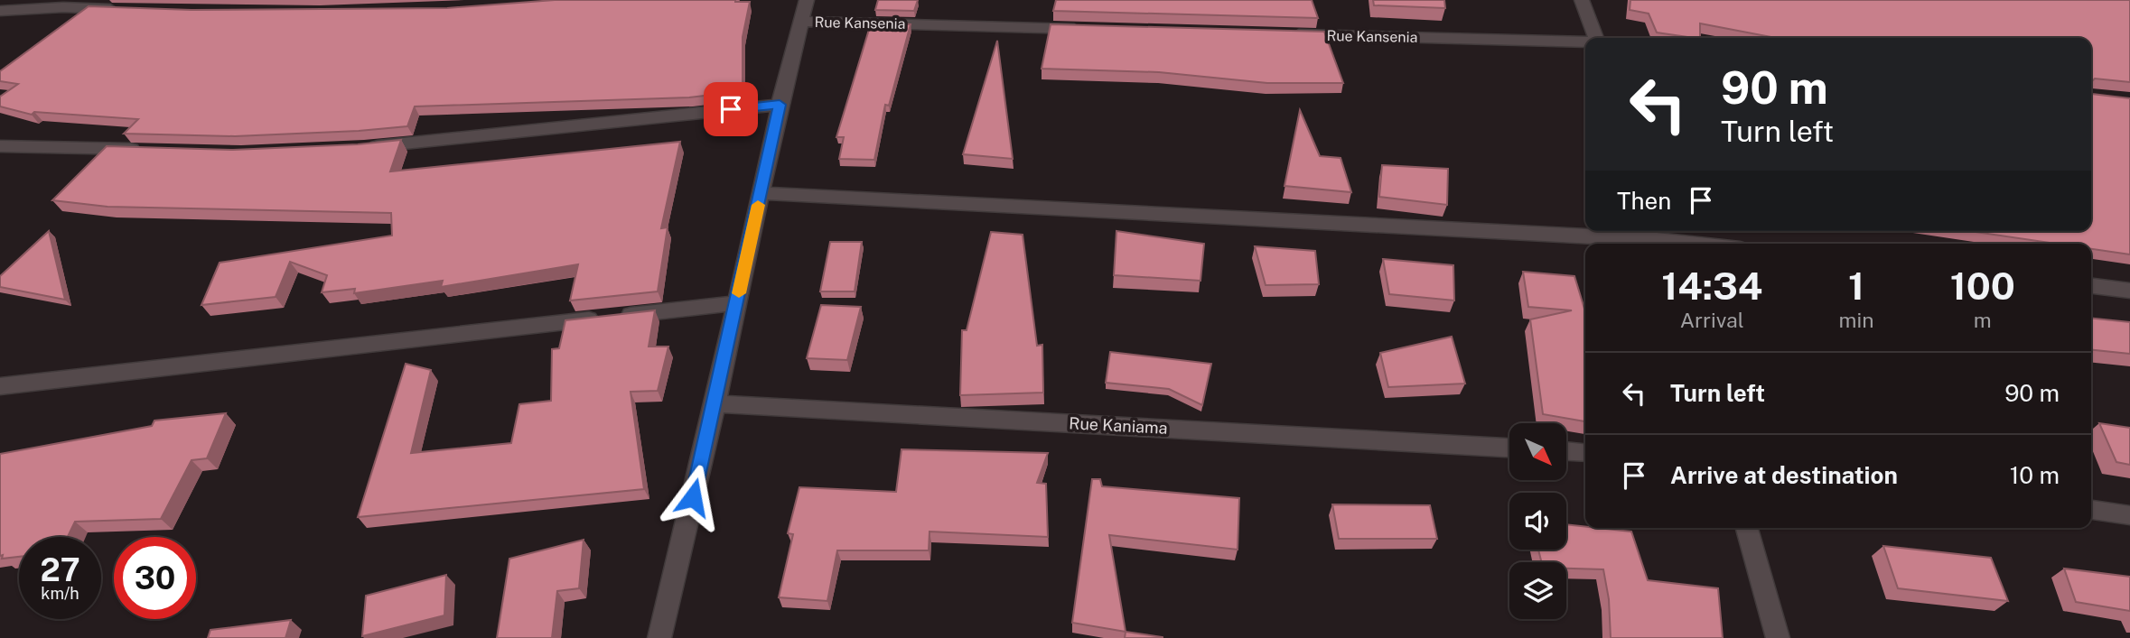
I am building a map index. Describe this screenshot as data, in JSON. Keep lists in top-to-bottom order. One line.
{"streets":{"street":["Rue Kansenia","Rue Kaniama"]},"north":"bottom right","page":{"turn":["90 m","Turn left"],"then":"Then","eta":["14:34","Arrival","1","min","100","m"],"list":[{"name":"Turn left","value":"90 m"},{"name":"Arrive at destination","value":"10 m"}],"speed":"27 km/h","limit":"30"}}
